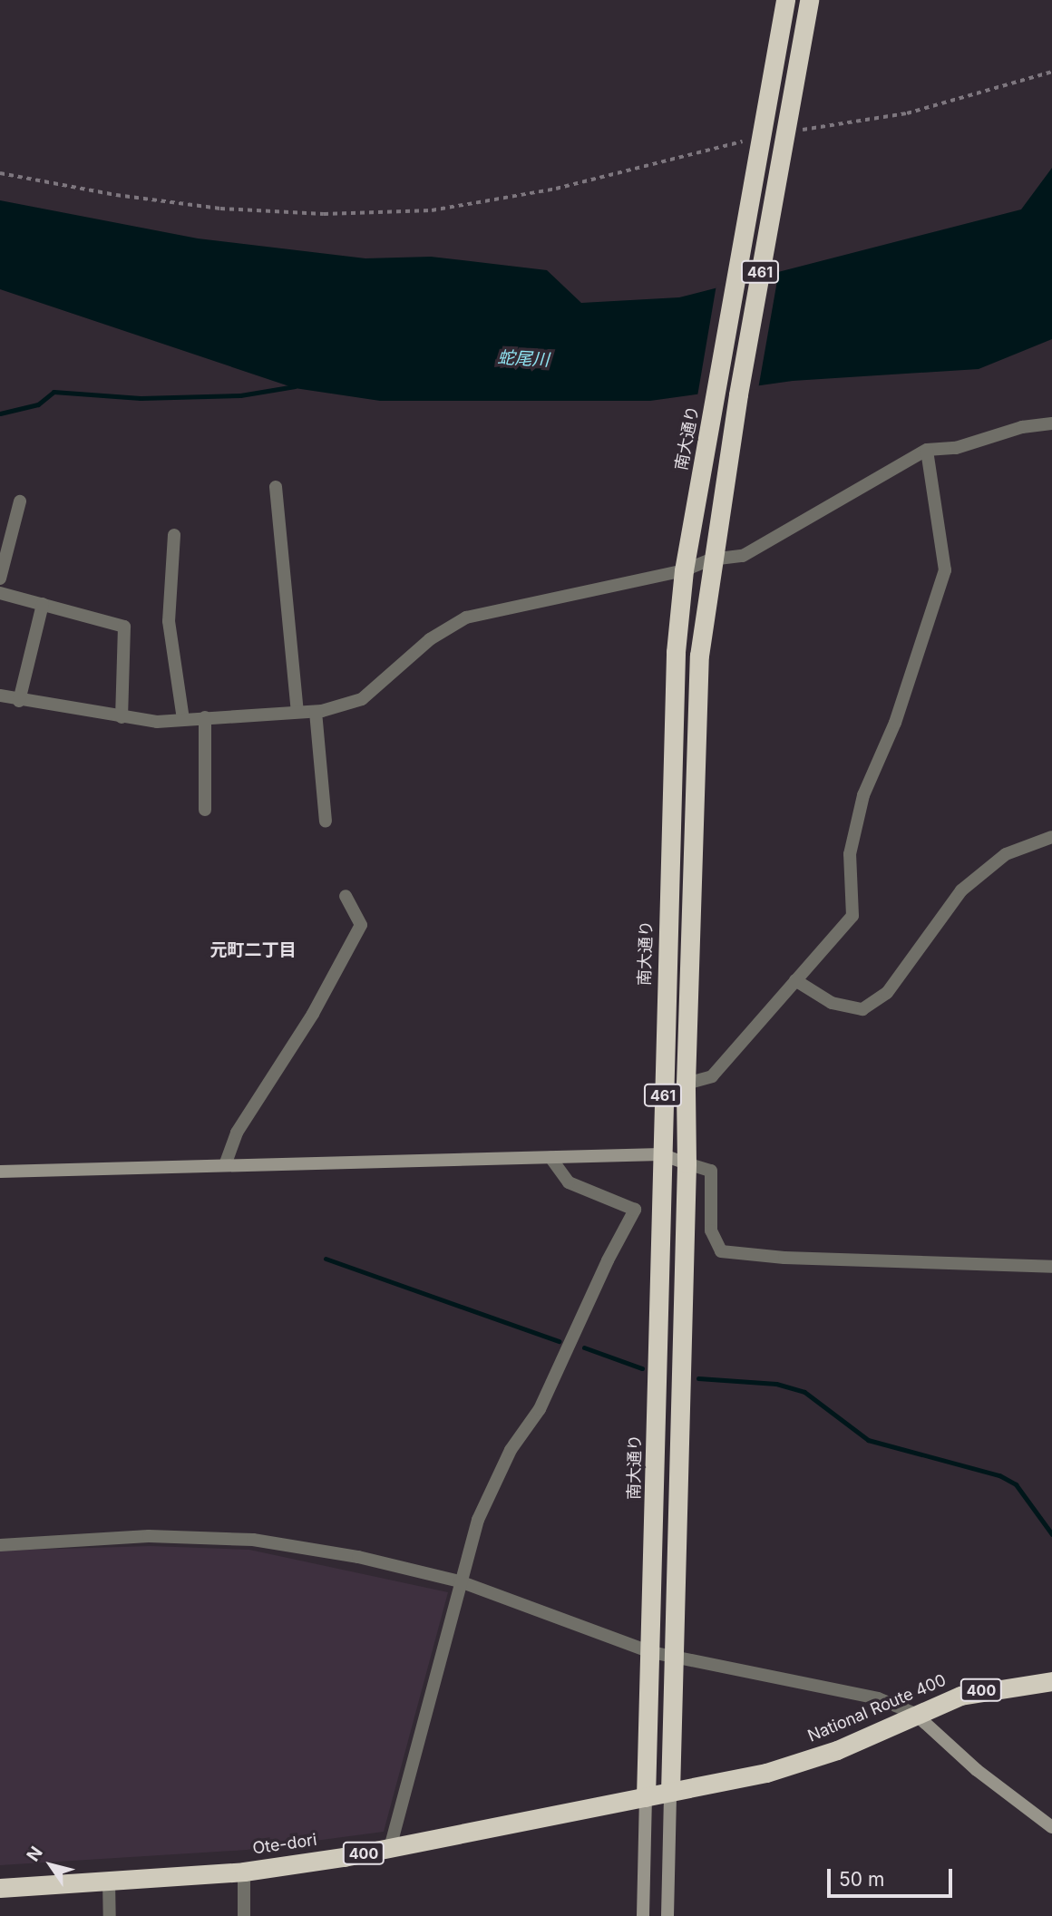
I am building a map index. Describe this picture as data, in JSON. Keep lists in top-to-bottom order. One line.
{"streets":{"highway":["461","南大通り","400","National Route 400","Ote-dori"]},"crossings":[["461","National Route 400"],["南大通り","National Route 400"],["南大通り","Ote-dori"],["National Route 400","Ote-dori"]],"districts":["元町二丁目"],"water":["蛇尾川"],"scale_bar":"50 m","north":"top left"}
